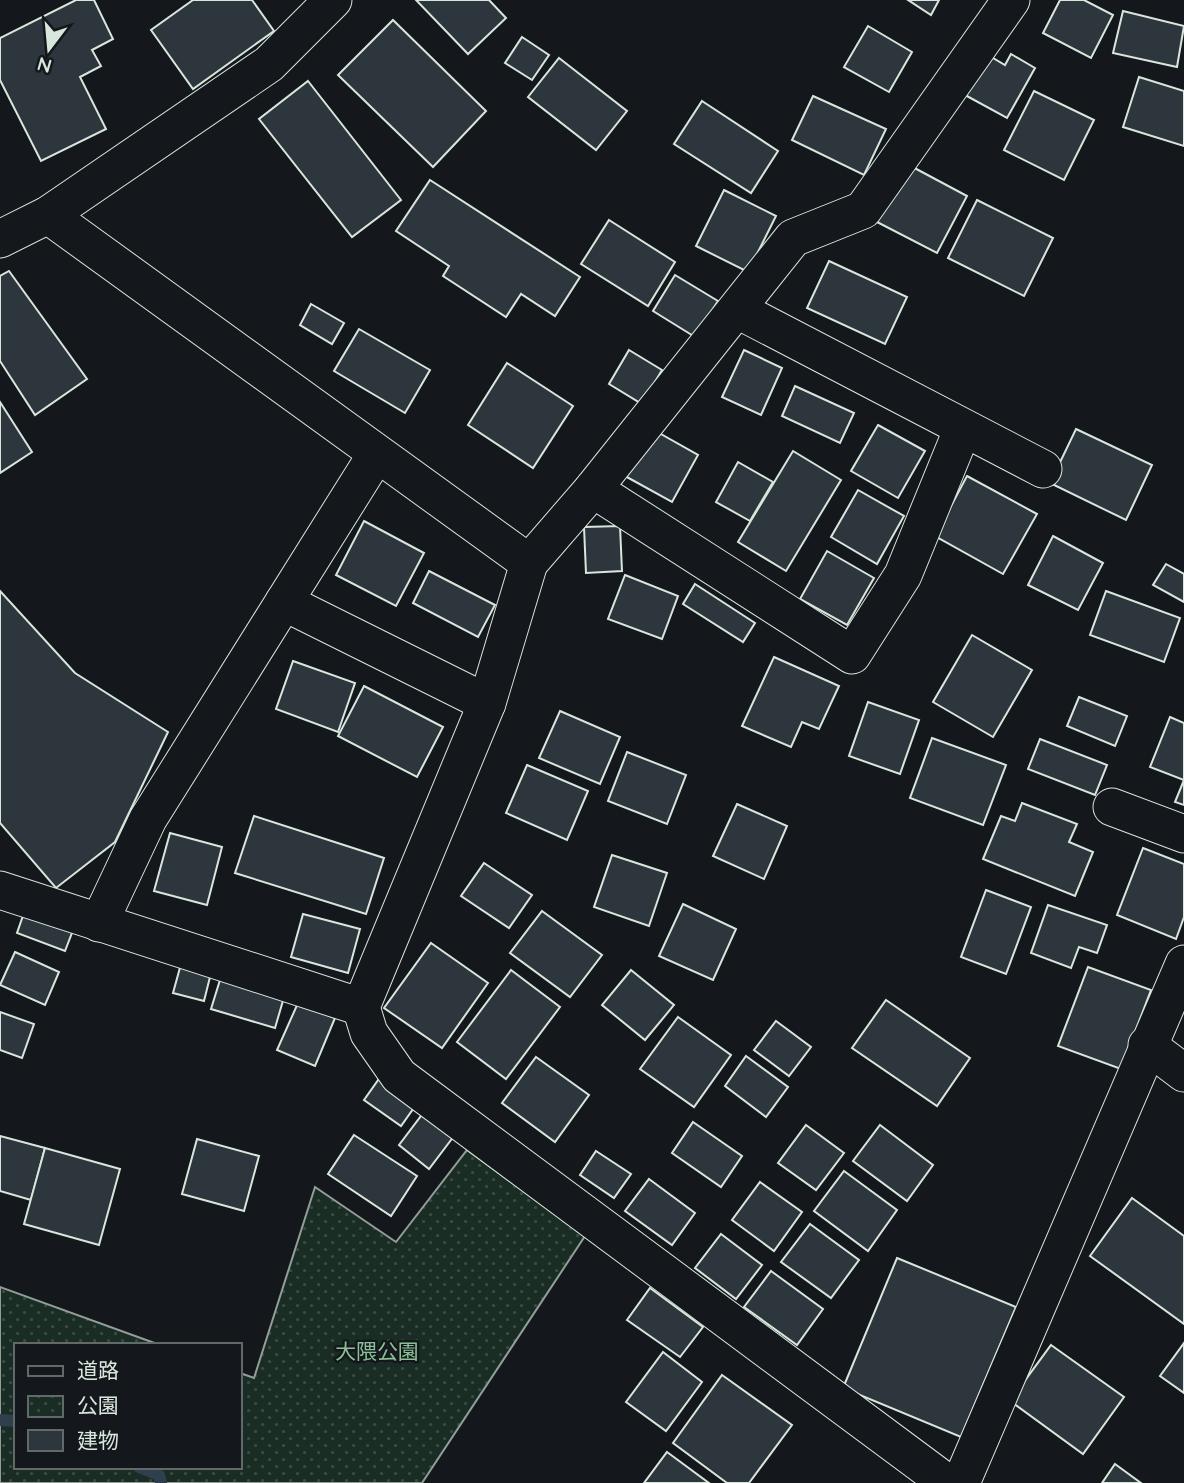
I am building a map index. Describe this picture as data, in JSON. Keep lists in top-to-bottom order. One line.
{"parks":["大隈公園"],"legend":["道路","公園","建物"],"north":"bottom"}
